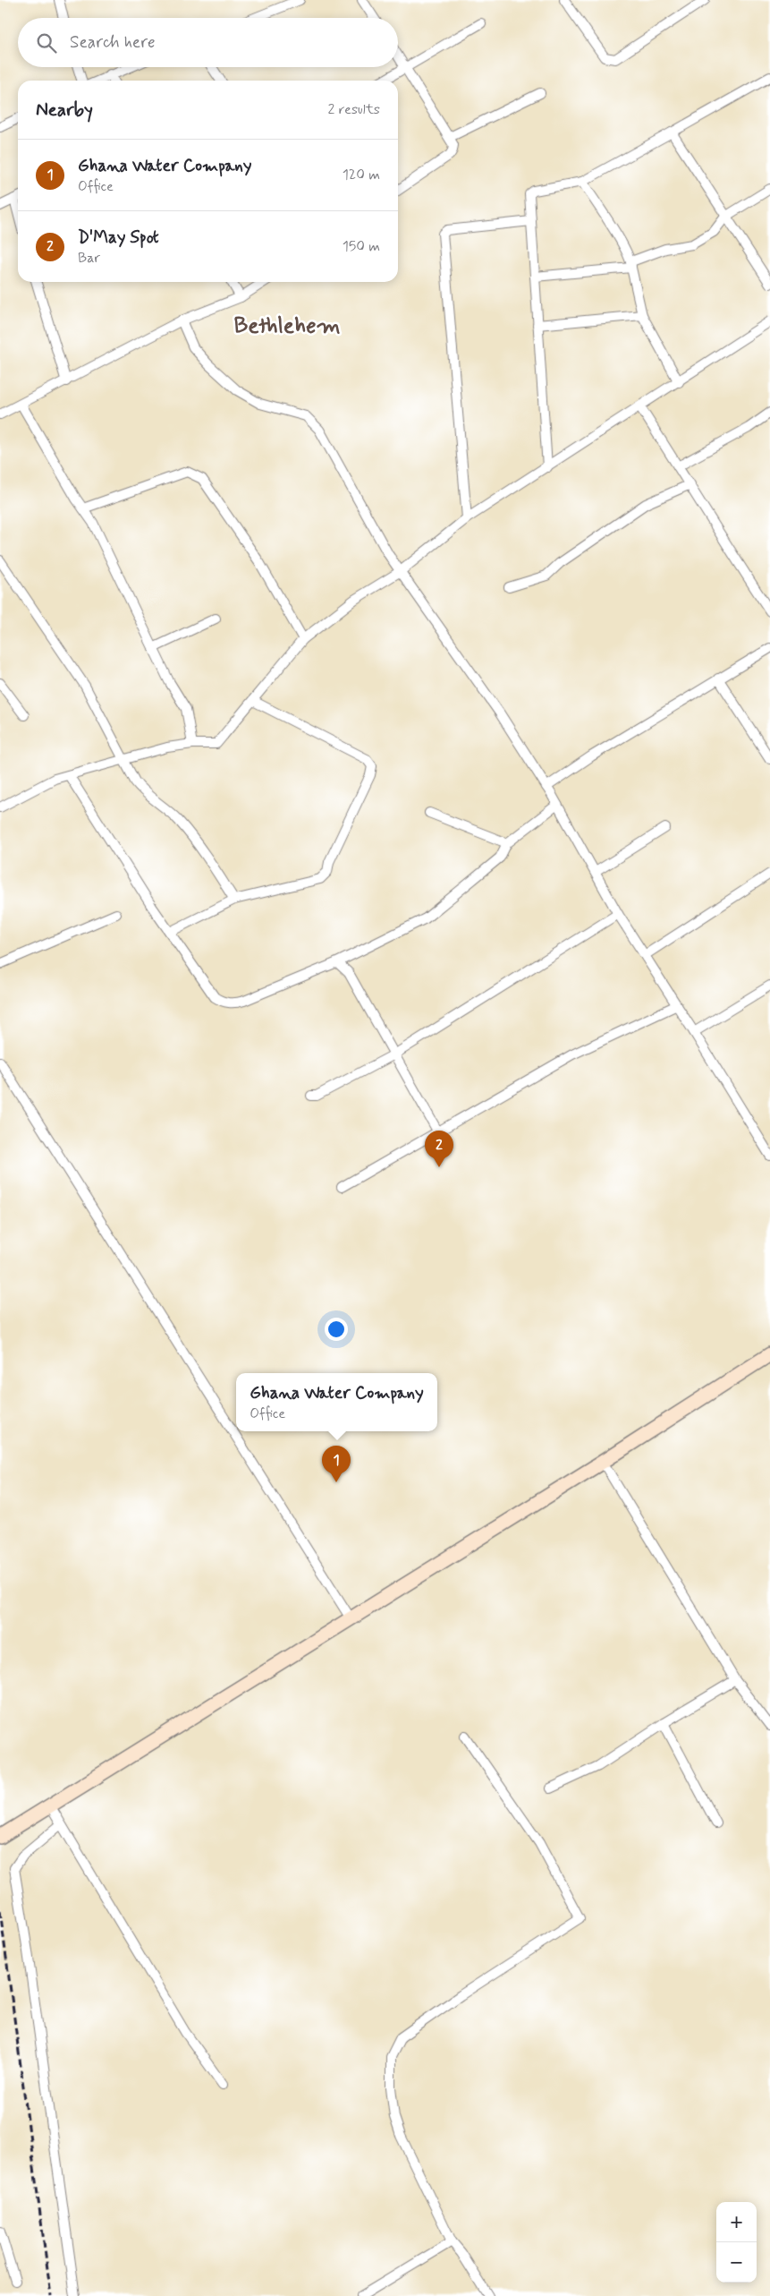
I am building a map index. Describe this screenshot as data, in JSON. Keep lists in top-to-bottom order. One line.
{"districts":["Bethlehem"],"page":{"search":"Search here","heading":["Nearby","2 results"],"list":[{"mark":"1","name":"Ghana Water Company","note":"Office","value":"120 m"},{"mark":"2","name":"D'May Spot","note":"Bar","value":"150 m"}],"pins":["2","1"],"popup":["Ghana Water Company","Office"],"map_buttons":["+","−"]}}
